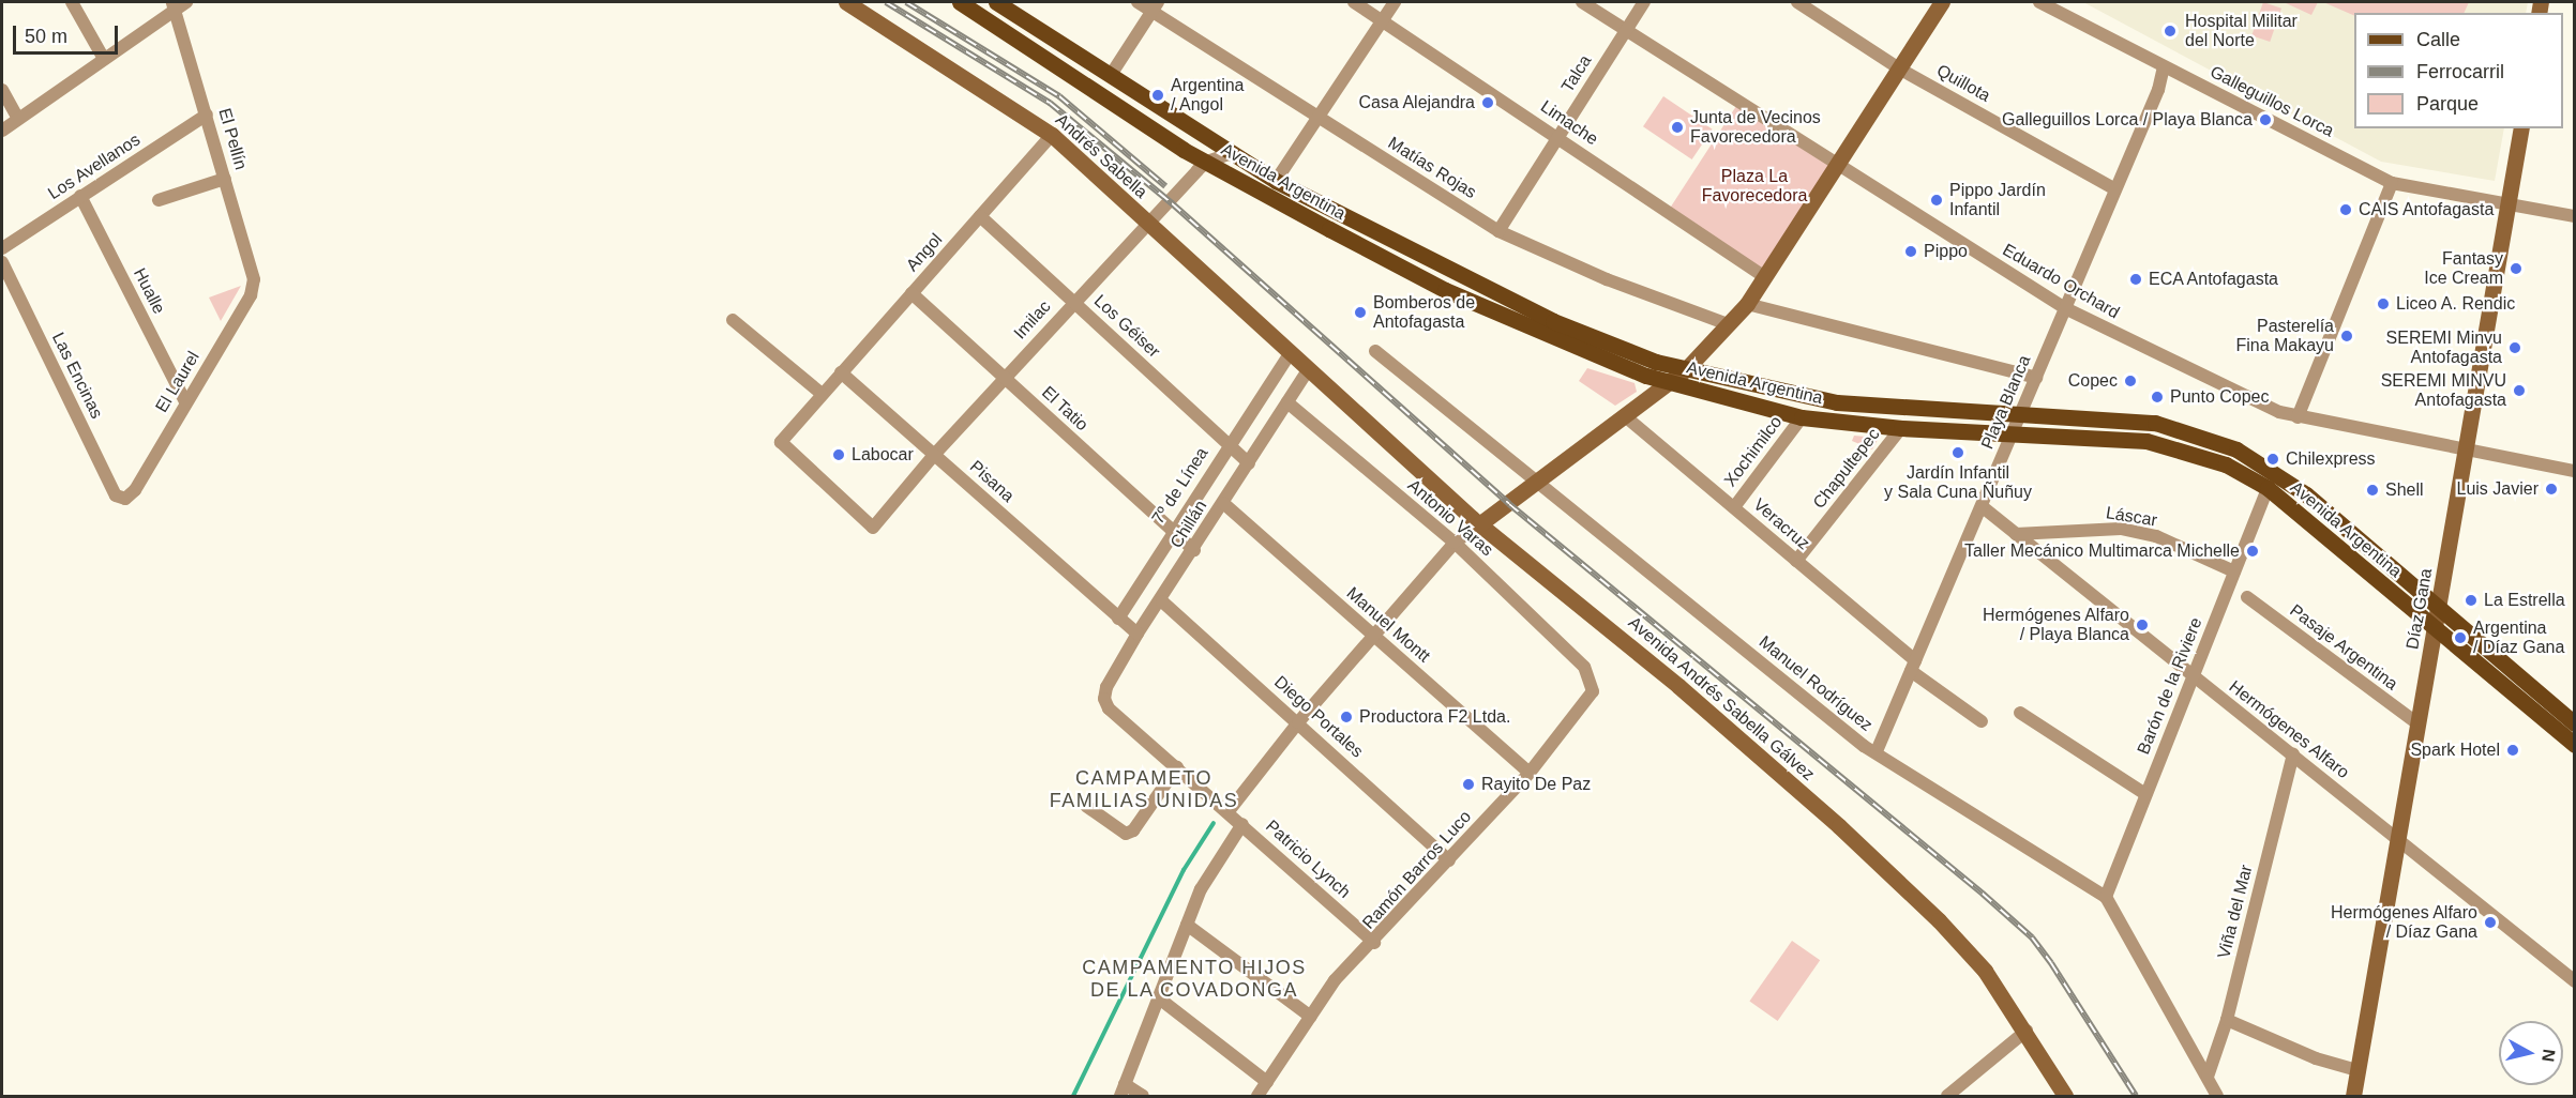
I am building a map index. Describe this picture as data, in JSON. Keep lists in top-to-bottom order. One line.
{"streets":{"main road":["Avenida Argentina"],"street":["Talca","Quillota","Galleguillos Lorca","Limache","El Pellín","Andrés Sabella","Los Avellanos","Matías Rojas","Angol","Eduardo Orchard","Hualle","Imilac","Los Géiser","Las Encinas","El Laurel","Playa Blanca","El Tatio","Xochimilco","Chapultepec","Pisana","7º de Línea","Láscar","Antonio Varas","Chillán","Veracruz","Díaz Gana","Manuel Montt","Pasaje Argentina","Manuel Rodríguez","Barón de la Riviere","Avenida Andrés Sabella Gálvez","Diego Portales","Hermógenes Alfaro","Patricio Lynch","Ramón Barros Luco","Viña del Mar"]},"crossings":[["Talca","Limache"],["Talca","Matías Rojas"],["Talca","Eduardo Orchard"],["Quillota","Playa Blanca"],["Galleguillos Lorca","Playa Blanca"],["Galleguillos Lorca","Díaz Gana"],["El Pellín","Los Avellanos"],["El Pellín","El Laurel"],["Andrés Sabella","Angol"],["Andrés Sabella","Imilac"],["Andrés Sabella","7º de Línea"],["Andrés Sabella","Chillán"],["Andrés Sabella","Avenida Andrés Sabella Gálvez"],["Los Avellanos","Hualle"],["Avenida Argentina","Imilac"],["Avenida Argentina","Playa Blanca"],["Avenida Argentina","Xochimilco"],["Avenida Argentina","Chapultepec"],["Avenida Argentina","Díaz Gana"],["Avenida Argentina","Barón de la Riviere"],["Angol","Imilac"],["Angol","Los Géiser"],["Angol","El Tatio"],["Angol","Pisana"],["Eduardo Orchard","Playa Blanca"],["Eduardo Orchard","Díaz Gana"],["Hualle","El Laurel"],["Imilac","Los Géiser"],["Imilac","El Tatio"],["Imilac","Pisana"],["Los Géiser","7º de Línea"],["Los Géiser","Chillán"],["Las Encinas","El Laurel"],["Playa Blanca","Veracruz"],["Playa Blanca","Manuel Rodríguez"],["Playa Blanca","Hermógenes Alfaro"],["El Tatio","7º de Línea"],["El Tatio","Chillán"],["Xochimilco","Veracruz"],["Chapultepec","Veracruz"],["Pisana","7º de Línea"],["Láscar","Barón de la Riviere"],["Láscar","Hermógenes Alfaro"],["Antonio Varas","Chillán"],["Antonio Varas","Ramón Barros Luco"],["Chillán","Manuel Montt"],["Chillán","Avenida Andrés Sabella Gálvez"],["Chillán","Diego Portales"],["Chillán","Patricio Lynch"],["Díaz Gana","Pasaje Argentina"],["Díaz Gana","Hermógenes Alfaro"],["Manuel Montt","Ramón Barros Luco"],["Manuel Rodríguez","Barón de la Riviere"],["Manuel Rodríguez","Viña del Mar"],["Barón de la Riviere","Hermógenes Alfaro"],["Diego Portales","Ramón Barros Luco"],["Hermógenes Alfaro","Viña del Mar"],["Patricio Lynch","Ramón Barros Luco"]],"districts":["CAMPAMETO FAMILIAS UNIDAS","CAMPAMENTO HIJOS DE LA COVADONGA"],"parks":["Plaza La Favorecedora"],"places":["Hospital Militar del Norte","Argentina / Angol","Casa Alejandra","Galleguillos Lorca / Playa Blanca","Junta de Vecinos Favorecedora","Pippo Jardín Infantil","CAIS Antofagasta","Pippo","Fantasy Ice Cream","ECA Antofagasta","Liceo A. Rendic","Bomberos de Antofagasta","Pasterelía Fina Makayu","SEREMI Minvu Antofagasta","Copec","SEREMI MINVU Antofagasta","Punto Copec","Jardín Infantil y Sala Cuna Ñuñuy","Labocar","Chilexpress","Luis Javier","Shell","Taller Mecánico Multimarca Michelle","La Estrella","Hermógenes Alfaro / Playa Blanca","Argentina / Díaz Gana","Productora F2 Ltda.","Spark Hotel","Rayito De Paz","Hermógenes Alfaro / Díaz Gana"],"legend":["Calle","Ferrocarril","Parque"],"scale_bar":"50 m","north":"right"}
